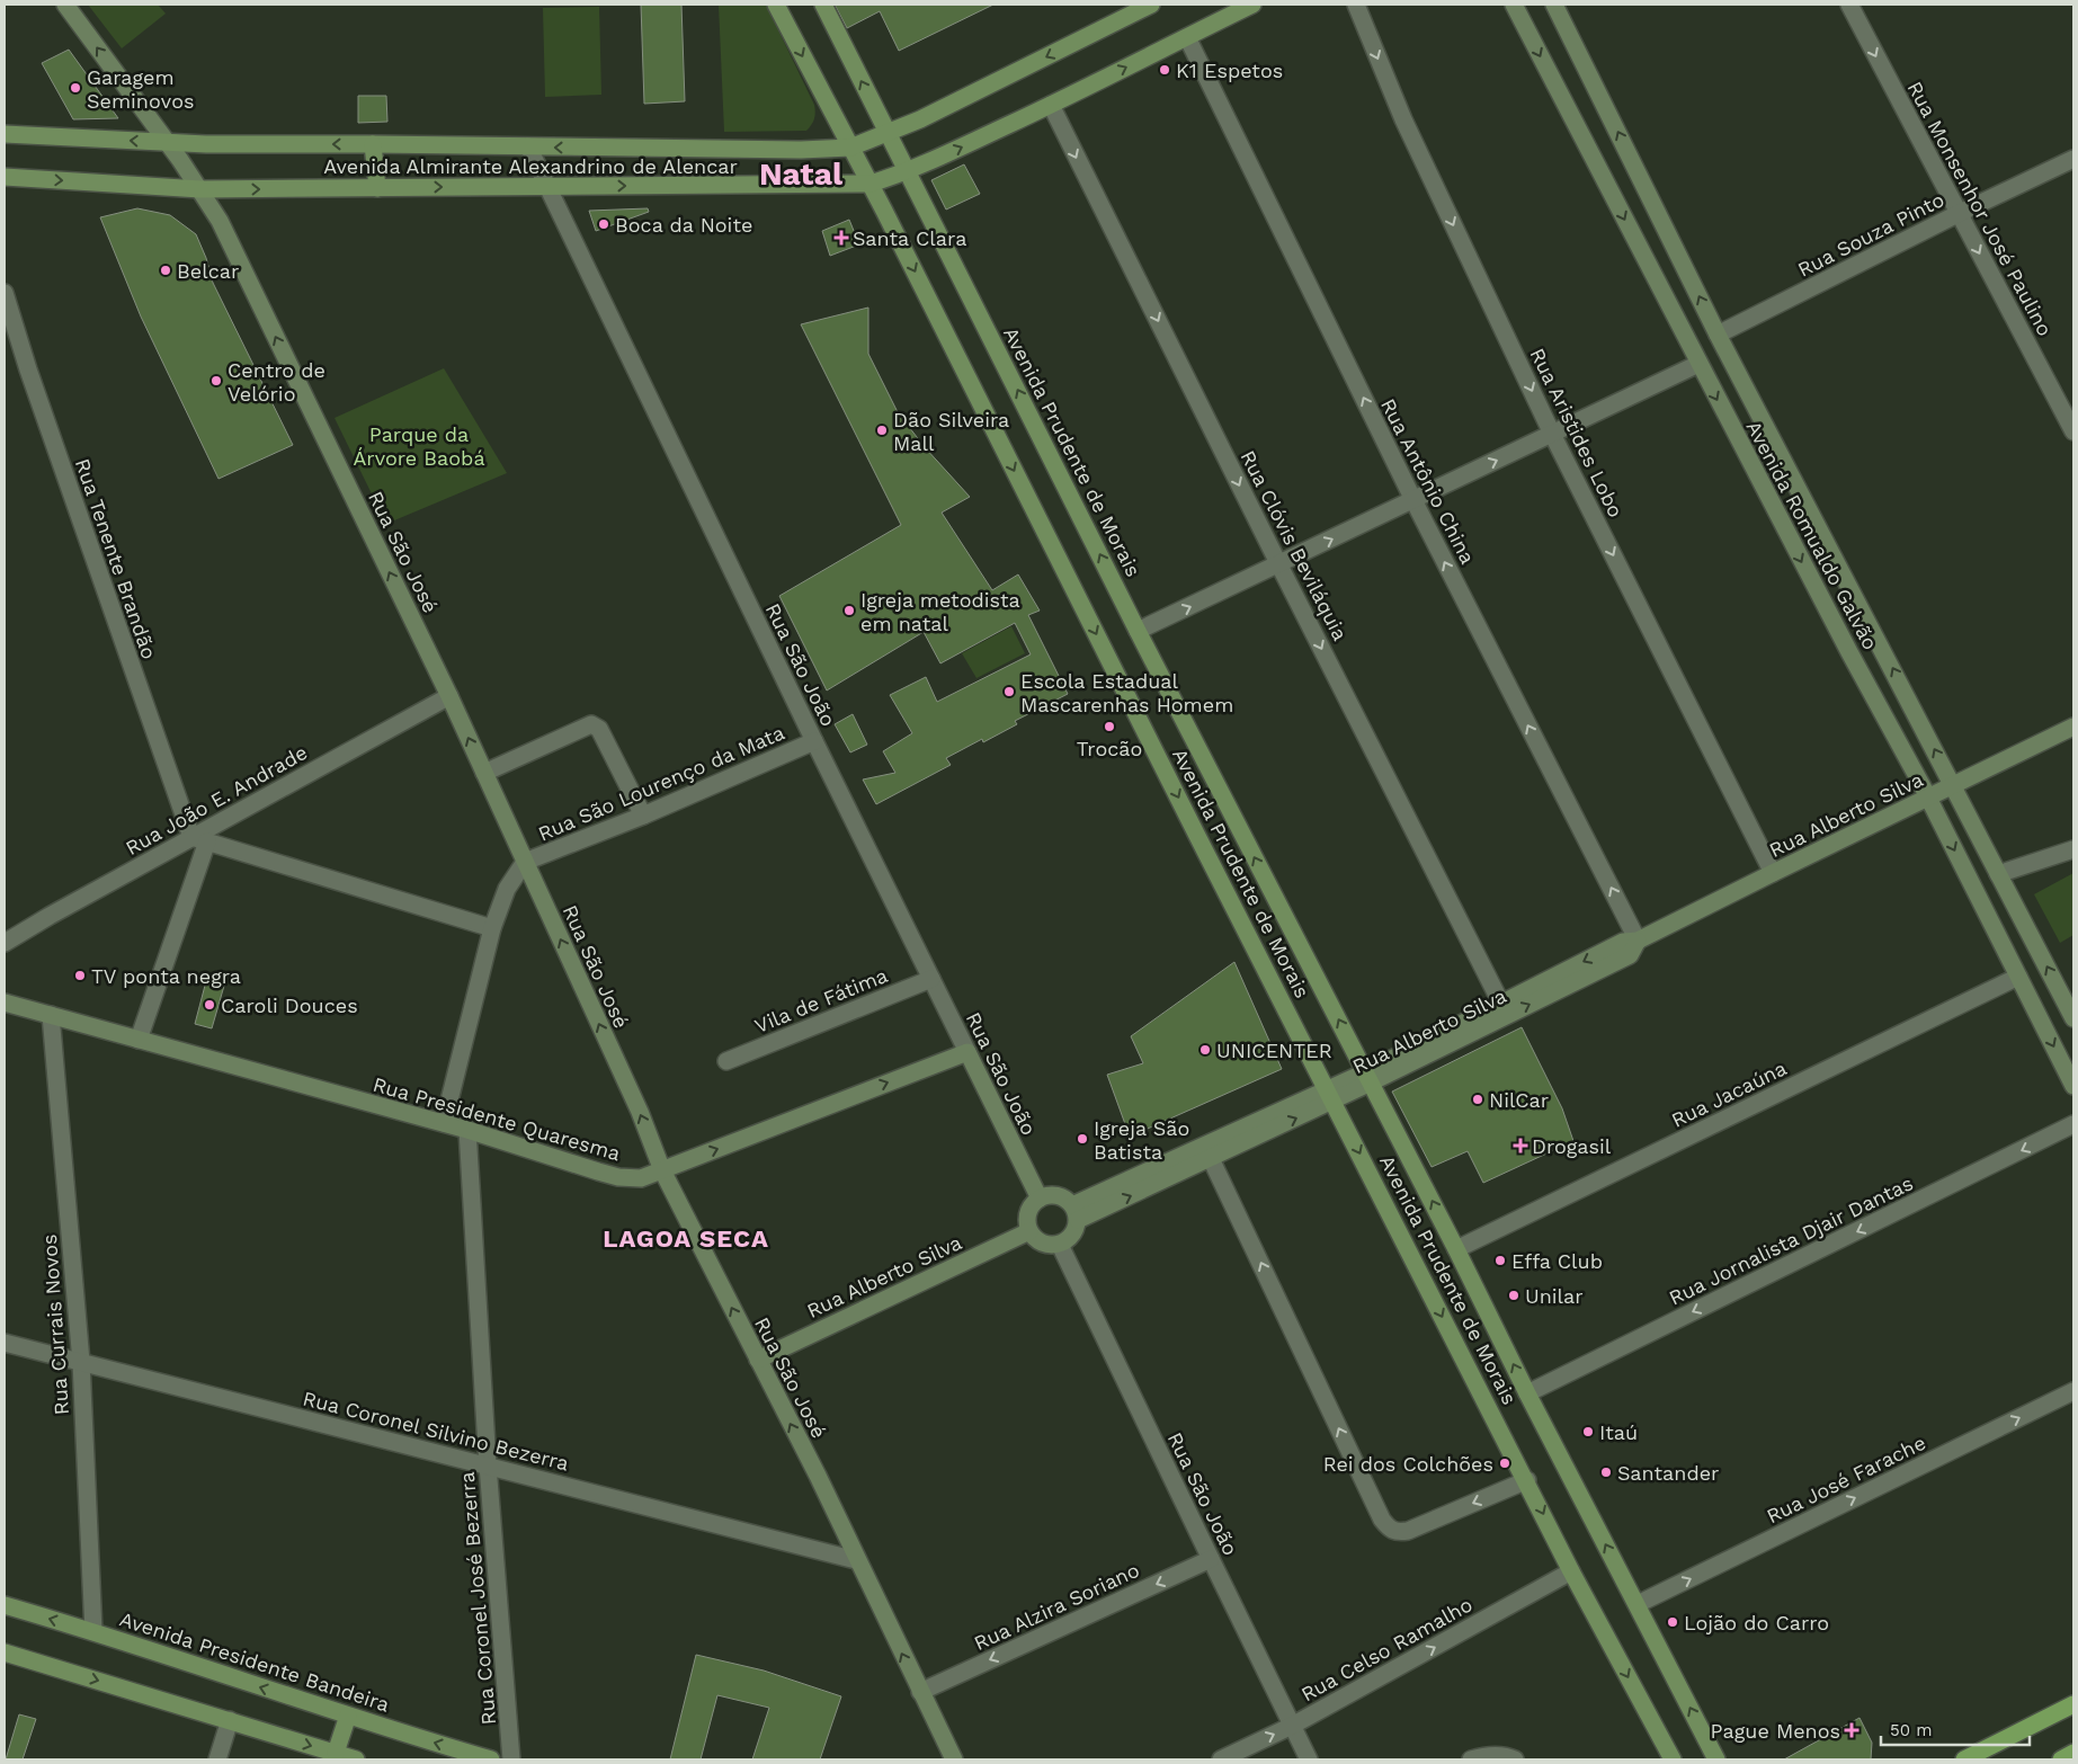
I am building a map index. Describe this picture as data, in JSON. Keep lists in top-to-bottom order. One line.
{"streets":{"main road":["Avenida Almirante Alexandrino de Alencar","Avenida Prudente de Morais","Avenida Romualdo Galvão","Rua São José","Rua São João","Rua Alberto Silva","Rua Presidente Quaresma","Avenida Presidente Bandeira"],"street":["Rua Monsenhor José Paulino","Rua Souza Pinto","Rua Aristides Lobo","Rua Antônio China","Rua Clóvis Beviláquia","Rua Tenente Brandão","Rua São Lourenço da Mata","Rua João E. Andrade","Vila de Fátima","Rua Jacaúna","Rua Jornalista Djair Dantas","Rua Currais Novos","Rua Coronel Silvino Bezerra","Rua José Farache","Rua Coronel José Bezerra","Rua Alzira Soriano","Rua Celso Ramalho"]},"crossings":[["Avenida Almirante Alexandrino de Alencar","Avenida Prudente de Morais"],["Avenida Almirante Alexandrino de Alencar","Rua Antônio China"],["Avenida Almirante Alexandrino de Alencar","Rua Clóvis Beviláquia"],["Avenida Almirante Alexandrino de Alencar","Rua São José"],["Avenida Almirante Alexandrino de Alencar","Rua São João"],["Rua Monsenhor José Paulino","Rua Souza Pinto"],["Rua Souza Pinto","Avenida Romualdo Galvão"],["Rua Aristides Lobo","Rua Alberto Silva"],["Avenida Prudente de Morais","Rua Alberto Silva"],["Avenida Prudente de Morais","Rua Jacaúna"],["Avenida Prudente de Morais","Rua Jornalista Djair Dantas"],["Avenida Prudente de Morais","Rua José Farache"],["Avenida Prudente de Morais","Rua Celso Ramalho"],["Rua Antônio China","Rua Alberto Silva"],["Avenida Romualdo Galvão","Rua Alberto Silva"],["Avenida Romualdo Galvão","Rua Jacaúna"],["Rua Clóvis Beviláquia","Rua Alberto Silva"],["Rua São José","Rua São Lourenço da Mata"],["Rua São José","Rua João E. Andrade"],["Rua São José","Rua Alberto Silva"],["Rua São José","Rua Presidente Quaresma"],["Rua São José","Rua Coronel Silvino Bezerra"],["Rua São José","Rua Alzira Soriano"],["Rua Tenente Brandão","Rua João E. Andrade"],["Rua São João","Rua São Lourenço da Mata"],["Rua São João","Rua Alberto Silva"],["Rua São João","Vila de Fátima"],["Rua São João","Rua Presidente Quaresma"],["Rua São João","Rua Alzira Soriano"],["Rua São João","Rua Celso Ramalho"],["Rua Presidente Quaresma","Rua Currais Novos"],["Rua Presidente Quaresma","Rua Coronel José Bezerra"],["Rua Currais Novos","Rua Coronel Silvino Bezerra"],["Rua Currais Novos","Avenida Presidente Bandeira"],["Rua Coronel Silvino Bezerra","Rua Coronel José Bezerra"]],"one_way":["Rua Monsenhor José Paulino","Rua Aristides Lobo","Rua Antônio China","Rua Clóvis Beviláquia","Rua São José","Rua Jornalista Djair Dantas","Rua José Farache","Rua Alzira Soriano","Rua Celso Ramalho"],"districts":["Natal","LAGOA SECA"],"parks":["Parque da Árvore Baobá"],"places":{"other":["K1 Espetos","Garagem Seminovos","Boca da Noite","Belcar","Centro de Velório","Dão Silveira Mall","Igreja metodista em natal","Escola Estadual Mascarenhas Homem","Trocão","TV ponta negra","Caroli Douces","UNICENTER","NilCar","Igreja São Batista","Effa Club","Unilar","Itaú","Rei dos Colchões","Santander","Lojão do Carro"],"health":["Santa Clara","Drogasil","Pague Menos"]},"scale_bar":"50 m"}
